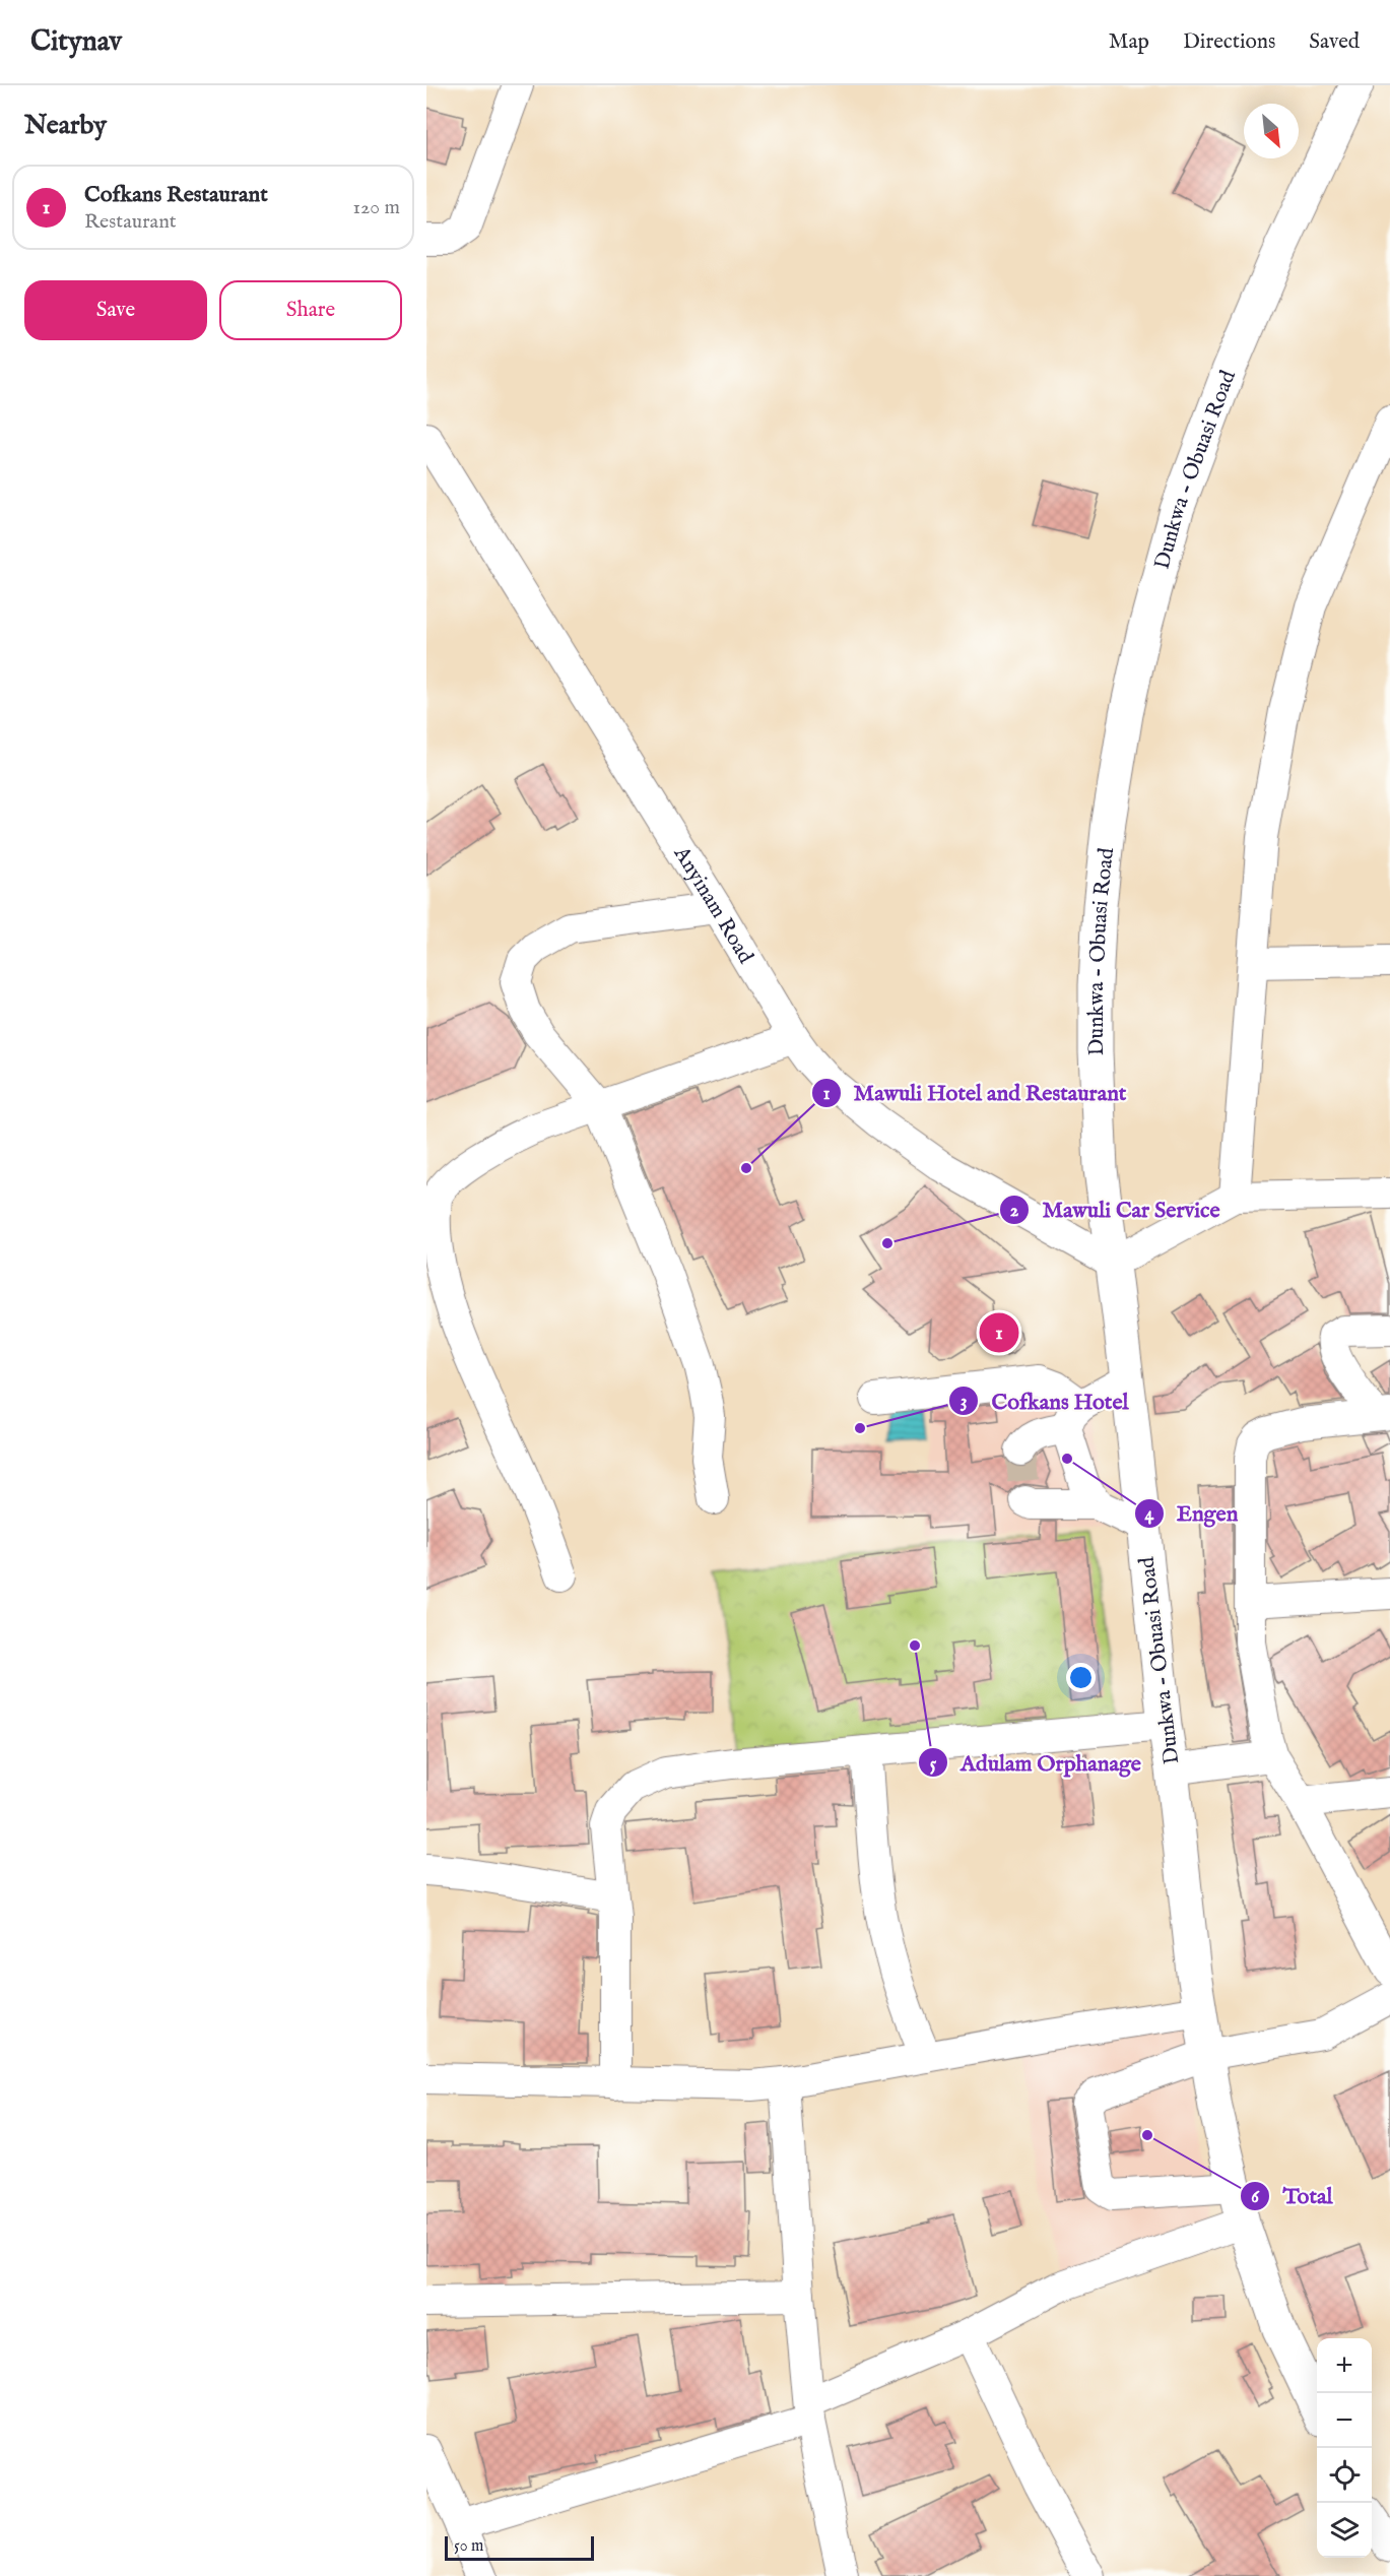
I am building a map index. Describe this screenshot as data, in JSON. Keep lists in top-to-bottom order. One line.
{"streets":{"main road":["Dunkwa - Obuasi Road"],"street":["Anyinam Road"]},"crossings":[["Dunkwa - Obuasi Road","Anyinam Road"]],"places":["Mawuli Hotel and Restaurant","Mawuli Car Service","Cofkans Hotel","Engen","Adulam Orphanage","Total"],"scale_bar":"50 m","north":"bottom right","page":{"header":"Citynav","nav":["Map","Directions","Saved"],"heading":"Nearby","list":[{"mark":"1","name":"Cofkans Restaurant","note":"Restaurant","value":"120 m"}],"buttons":["Save","Share"],"pins":"1","map_buttons":["+","−"],"scale":"50 m"}}
